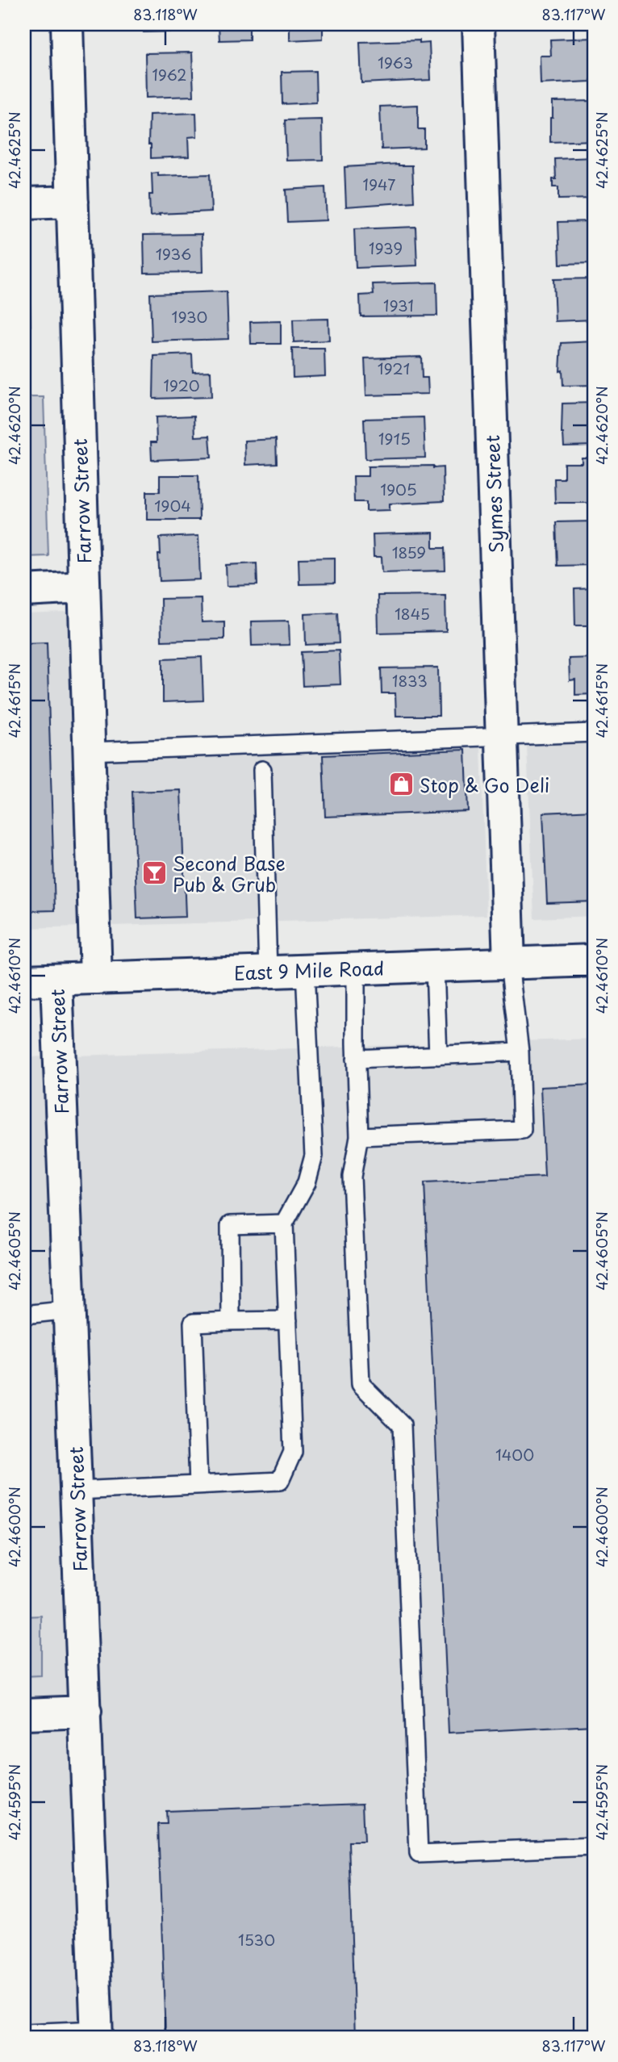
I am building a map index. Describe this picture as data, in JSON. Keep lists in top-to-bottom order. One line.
{"streets":{"street":["Symes Street","Farrow Street","East 9 Mile Road"]},"crossings":[["Symes Street","East 9 Mile Road"],["Farrow Street","East 9 Mile Road"]],"places":{"shop":["Stop & Go Deli"],"bar":["Second Base Pub & Grub"]},"house_numbers":["1963","1962","1947","1939","1936","1931","1930","1921","1920","1915","1905","1904","1859","1845","1833","1400","1530"],"coordinates":["83.118°W","83.117°W","42.4625°N","42.4620°N","42.4615°N","42.4610°N","42.4605°N","42.4600°N","42.4595°N"]}
